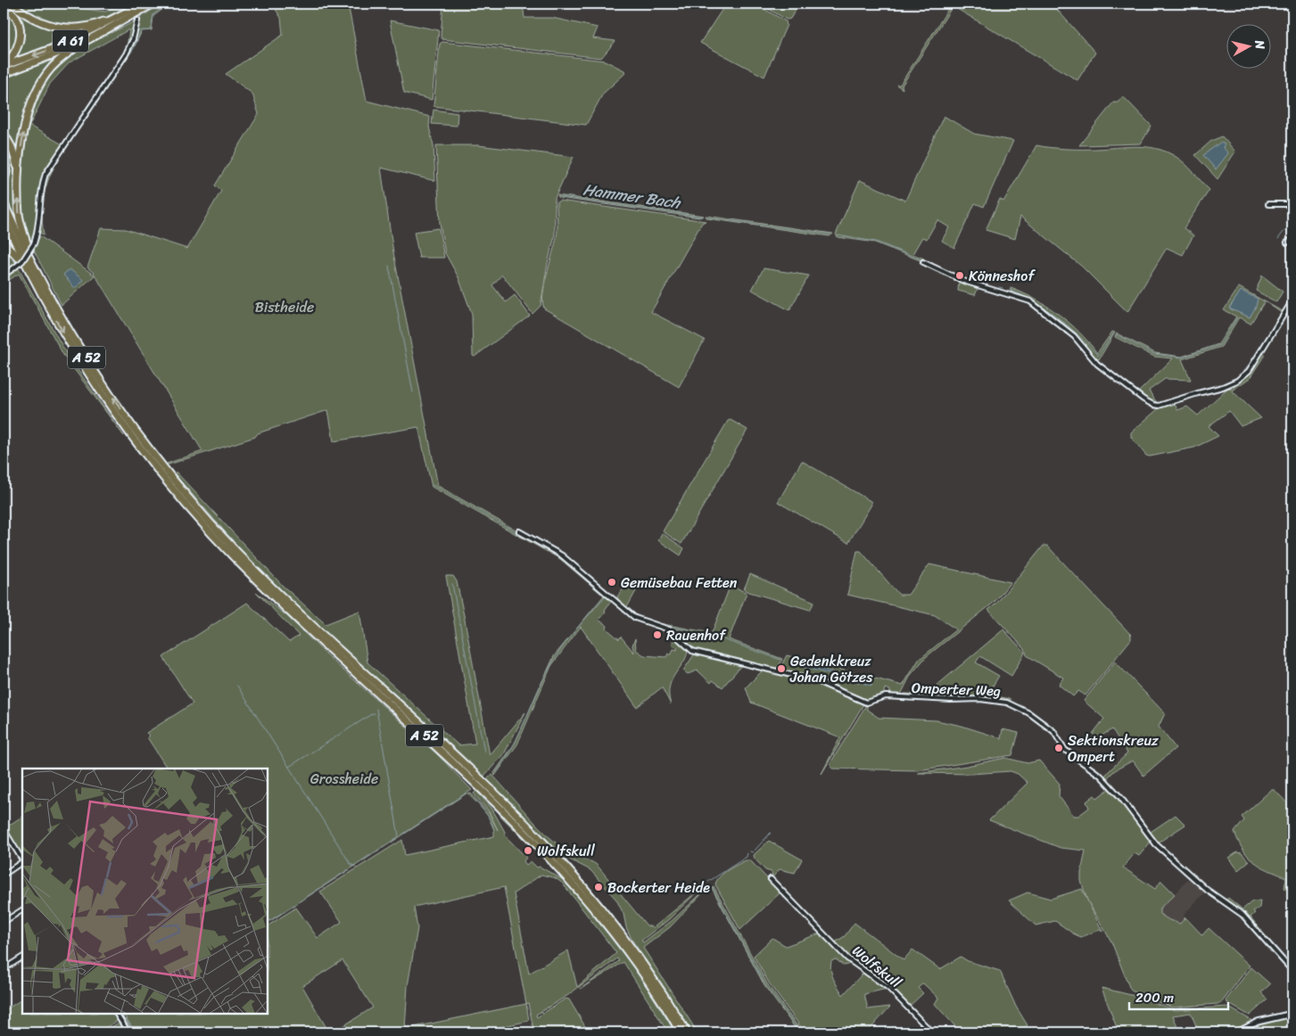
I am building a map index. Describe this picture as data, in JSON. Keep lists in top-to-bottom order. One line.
{"streets":{"highway":["A 61","A 52"],"street":["Omperter Weg","Wolfskull"]},"water":["Hammer Bach"],"parks":["Bistheide","Grossheide"],"places":["Könneshof","Gemüsebau Fetten","Rauenhof","Gedenkkreuz Johan Götzes","Sektionskreuz Ompert","Wolfskull","Bockerter Heide"],"scale_bar":"200 m","north":"right"}
